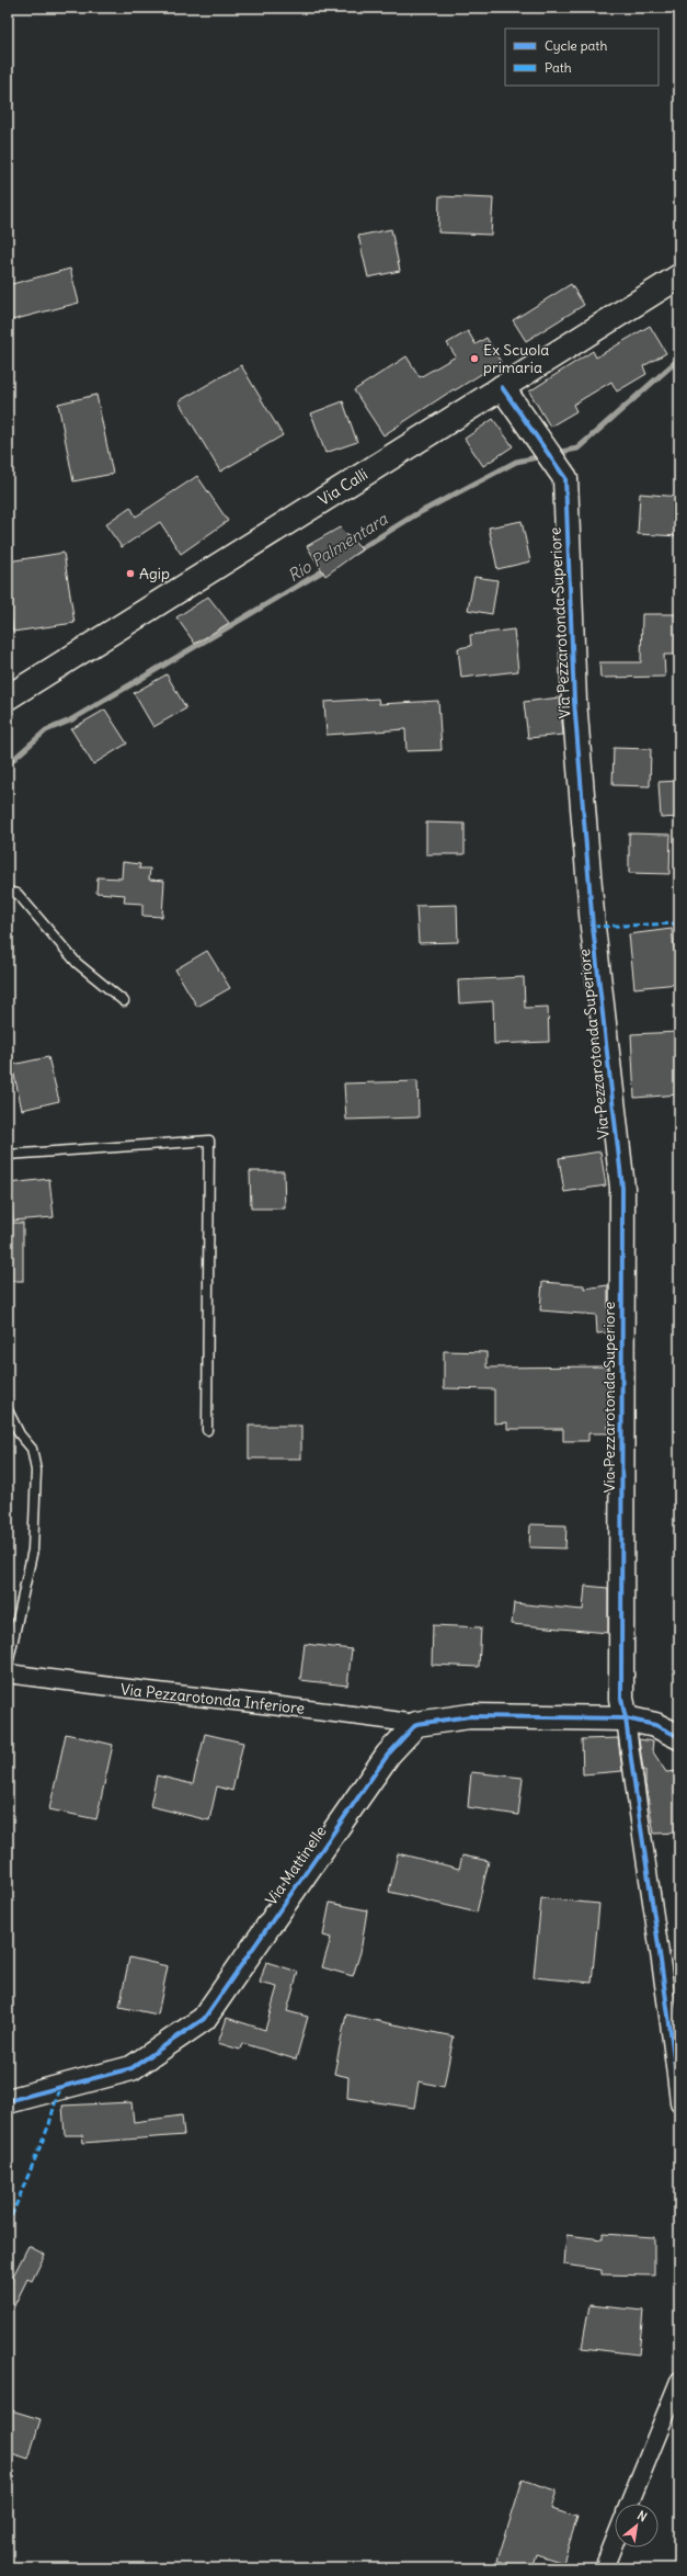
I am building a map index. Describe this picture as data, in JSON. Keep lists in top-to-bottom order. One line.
{"streets":{"street":["Via Calli","Via Pezzarotonda Superiore","Via Pezzarotonda Inferiore","Via Mattinelle"]},"crossings":[["Via Calli","Via Pezzarotonda Superiore"],["Via Pezzarotonda Inferiore","Via Mattinelle"]],"water":["Rio Palmentara"],"places":["Ex Scuola primaria","Agip"],"legend":["Cycle path","Path"],"north":"top right"}
